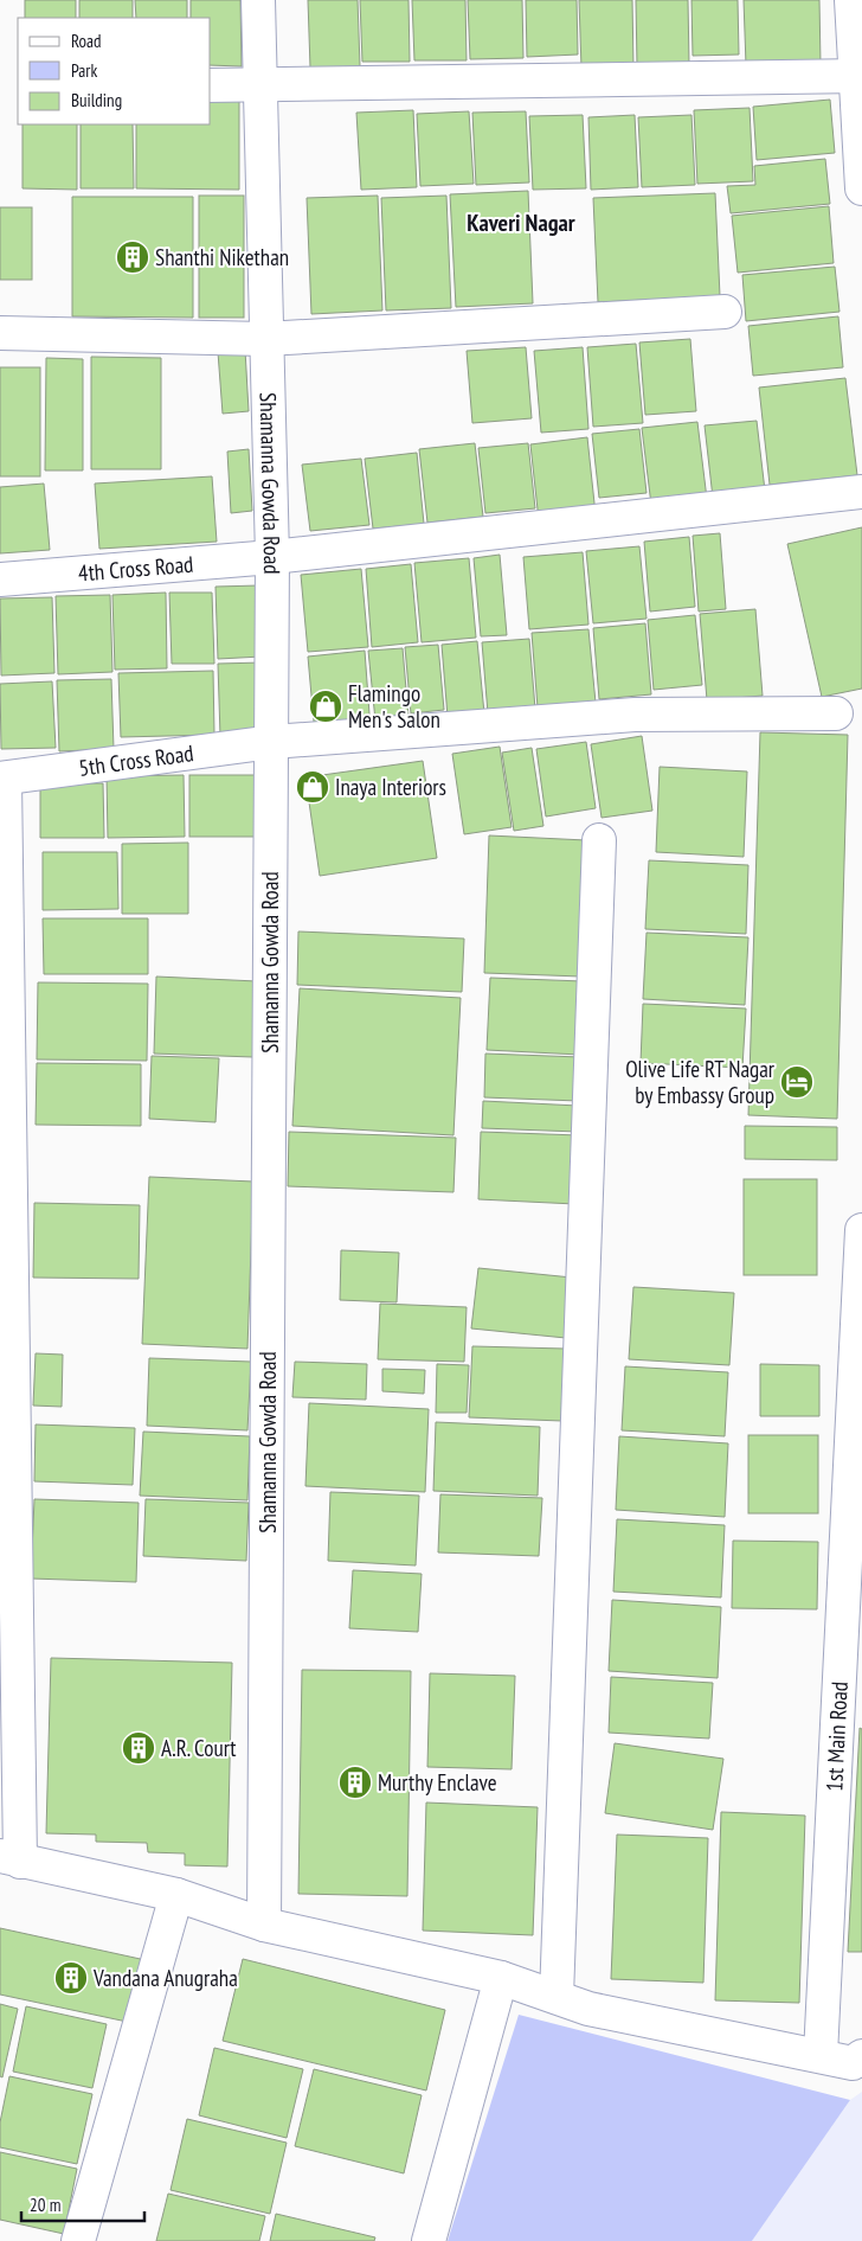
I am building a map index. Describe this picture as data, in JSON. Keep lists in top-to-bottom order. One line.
{"streets":{"street":["Shamanna Gowda Road","4th Cross Road","5th Cross Road","1st Main Road"]},"crossings":[["Shamanna Gowda Road","4th Cross Road"],["Shamanna Gowda Road","5th Cross Road"]],"districts":["Kaveri Nagar"],"places":{"building":["Shanthi Nikethan","A.R. Court","Murthy Enclave","Vandana Anugraha"],"shop":["Flamingo Men's Salon","Inaya Interiors"],"hotel":["Olive Life RT Nagar by Embassy Group"]},"legend":["Road","Park","Building"],"scale_bar":"20 m"}
